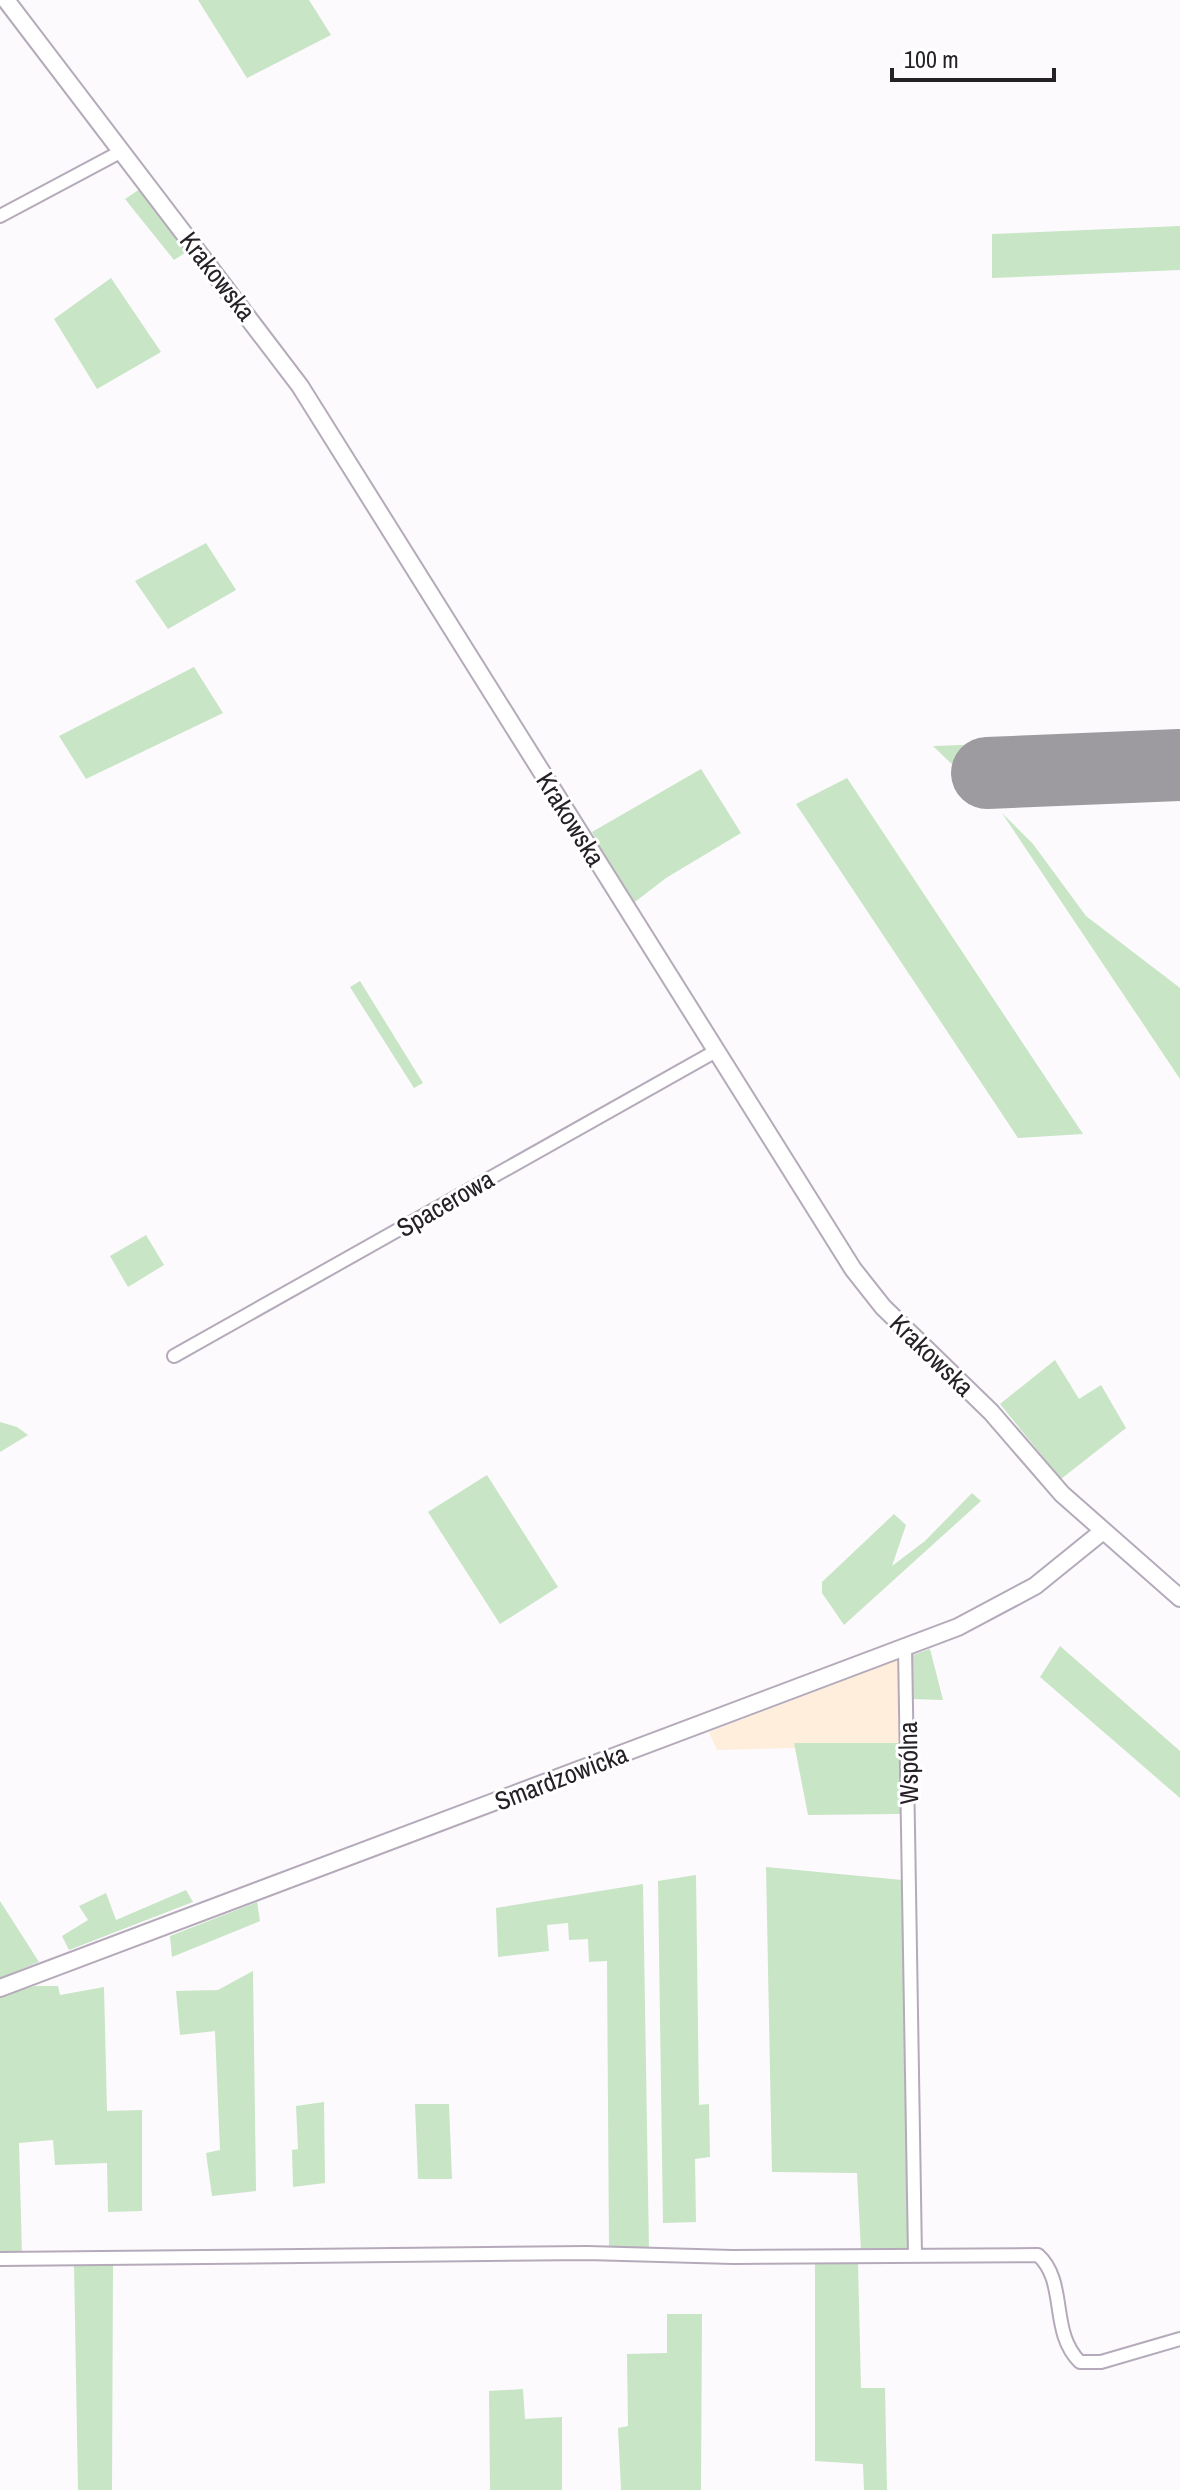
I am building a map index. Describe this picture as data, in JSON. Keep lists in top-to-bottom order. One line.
{"streets":{"main road":["Krakowska","Smardzowicka"],"street":["Spacerowa","Wspólna"]},"crossings":[["Krakowska","Spacerowa"],["Krakowska","Smardzowicka"],["Wspólna","Smardzowicka"]],"scale_bar":"100 m"}
